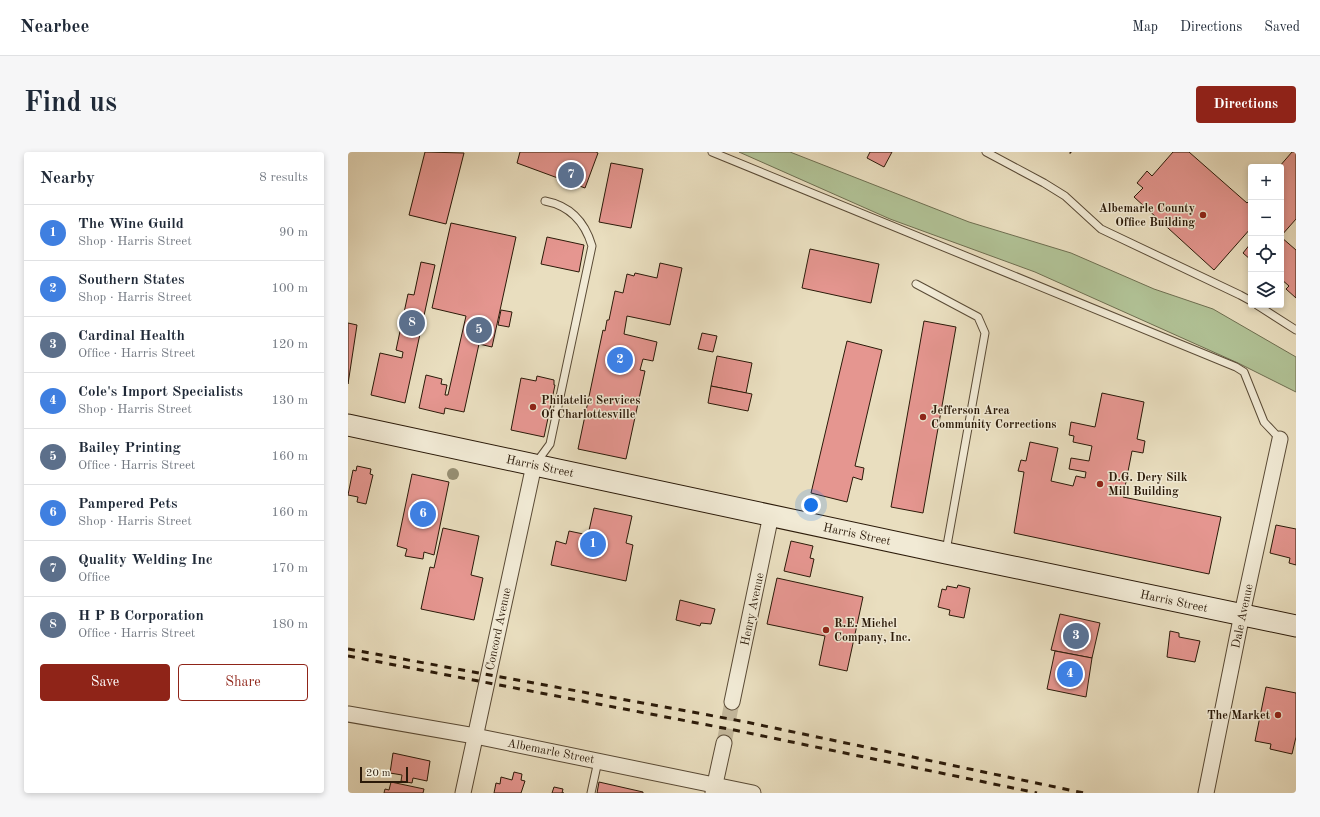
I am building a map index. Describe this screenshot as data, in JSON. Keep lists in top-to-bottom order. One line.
{"streets":{"street":["Harris Street","Henry Avenue","Dale Avenue","Concord Avenue","Albemarle Street"]},"crossings":[["Harris Street","Henry Avenue"],["Harris Street","Dale Avenue"],["Harris Street","Concord Avenue"],["Concord Avenue","Albemarle Street"]],"places":["Albemarle County Office Building","Philatelic Services Of Charlottesville","Jefferson Area Community Corrections","D.G. Dery Silk Mill Building","R.E. Michel Company, Inc.","The Market"],"scale_bar":"20 m","page":{"header":"Nearbee","nav":["Map","Directions","Saved"],"buttons":["Directions",["Save","Share"]],"title":"Find us","heading":["Nearby","8 results"],"pins":["7","8","5","2","6","1","3","4"],"map_buttons":["+","−"],"list":[{"mark":"1","name":"The Wine Guild","note":"Shop · Harris Street","value":"90 m"},{"mark":"2","name":"Southern States","note":"Shop · Harris Street","value":"100 m"},{"mark":"3","name":"Cardinal Health","note":"Office · Harris Street","value":"120 m"},{"mark":"4","name":"Cole's Import Specialists","note":"Shop · Harris Street","value":"130 m"},{"mark":"5","name":"Bailey Printing","note":"Office · Harris Street","value":"160 m"},{"mark":"6","name":"Pampered Pets","note":"Shop · Harris Street","value":"160 m"},{"mark":"7","name":"Quality Welding Inc","note":"Office","value":"170 m"},{"mark":"8","name":"H P B Corporation","note":"Office · Harris Street","value":"180 m"}],"scale":"20 m"}}
